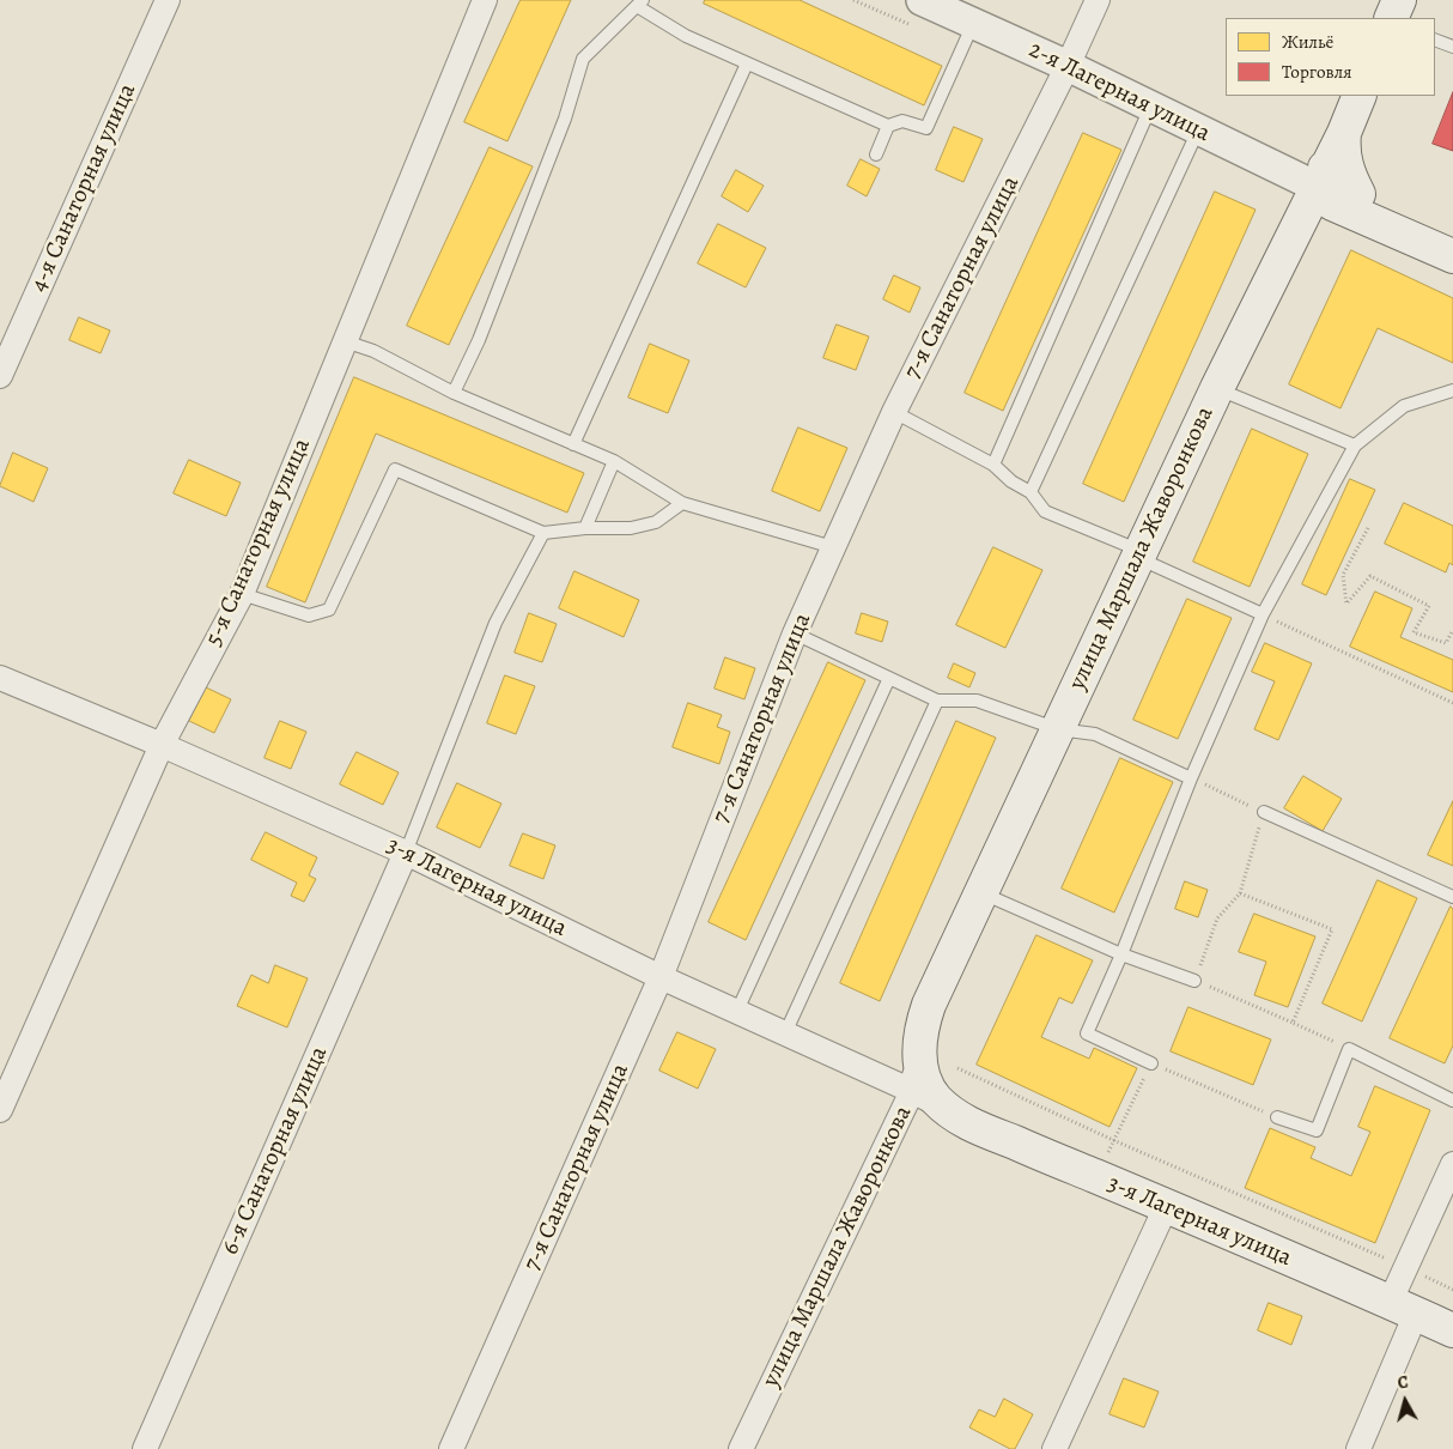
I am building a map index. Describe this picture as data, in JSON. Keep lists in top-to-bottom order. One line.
{"streets":{"main road":["2-я Лагерная улица","улица Маршала Жаворонкова","3-я Лагерная улица"],"street":["4-я Санаторная улица","7-я Санаторная улица","5-я Санаторная улица","6-я Санаторная улица"]},"crossings":[["2-я Лагерная улица","7-я Санаторная улица"],["2-я Лагерная улица","улица Маршала Жаворонкова"],["7-я Санаторная улица","3-я Лагерная улица"],["5-я Санаторная улица","3-я Лагерная улица"],["улица Маршала Жаворонкова","3-я Лагерная улица"],["3-я Лагерная улица","6-я Санаторная улица"]],"legend":["Жильё","Торговля"],"north":"top"}
